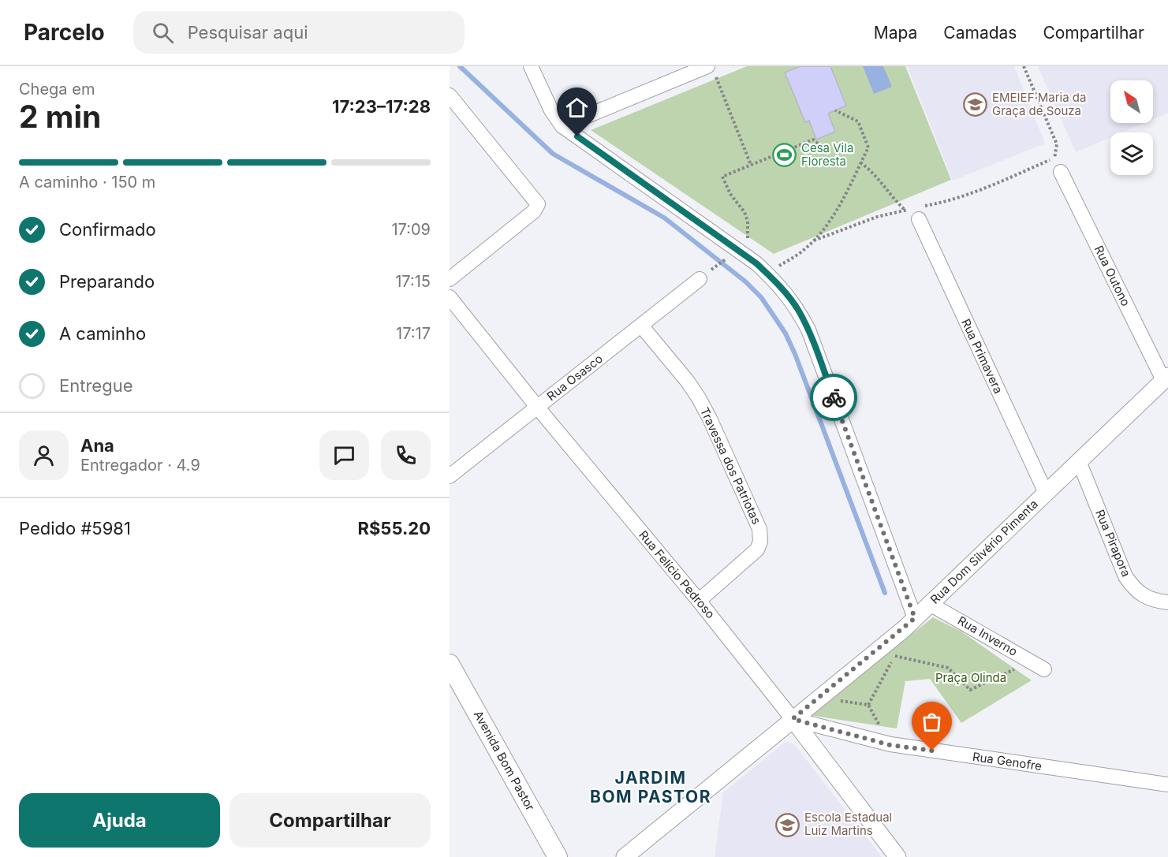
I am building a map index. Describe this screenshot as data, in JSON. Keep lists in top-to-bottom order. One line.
{"streets":{"main road":["Avenida Bom Pastor"],"street":["Rua Outono","Rua Primavera","Rua Osasco","Travessa dos Patriotas","Rua Pirapora","Rua Dom Silvério Pimenta","Rua Felício Pedroso","Rua Inverno","Rua Genofre"]},"crossings":[["Rua Outono","Rua Dom Silvério Pimenta"],["Rua Primavera","Rua Dom Silvério Pimenta"],["Rua Osasco","Travessa dos Patriotas"],["Rua Osasco","Rua Felício Pedroso"],["Travessa dos Patriotas","Rua Felício Pedroso"],["Rua Pirapora","Rua Dom Silvério Pimenta"],["Rua Dom Silvério Pimenta","Rua Felício Pedroso"],["Rua Dom Silvério Pimenta","Rua Inverno"],["Rua Dom Silvério Pimenta","Rua Genofre"],["Rua Felício Pedroso","Rua Genofre"]],"districts":["JARDIM BOM PASTOR"],"parks":["Praça Olinda"],"places":{"school or university":["EMEIEF Maria da Graça de Souza","Escola Estadual Luiz Martins"],"sports":["Cesa Vila Floresta"]},"north":"top left","page":{"header":"Parcelo","search":"Pesquisar aqui","nav":["Mapa","Camadas","Compartilhar"],"heading":["2 min","Chega em","17:23–17:28"],"panel":["Ana","Entregador · 4.9","Pedido #5981","R$55.20"],"bar":"A caminho · 150 m","list":[["Confirmado","17:09"],["Preparando","17:15"],["A caminho","17:17"],"Entregue"],"buttons":["Ajuda","Compartilhar"]}}
